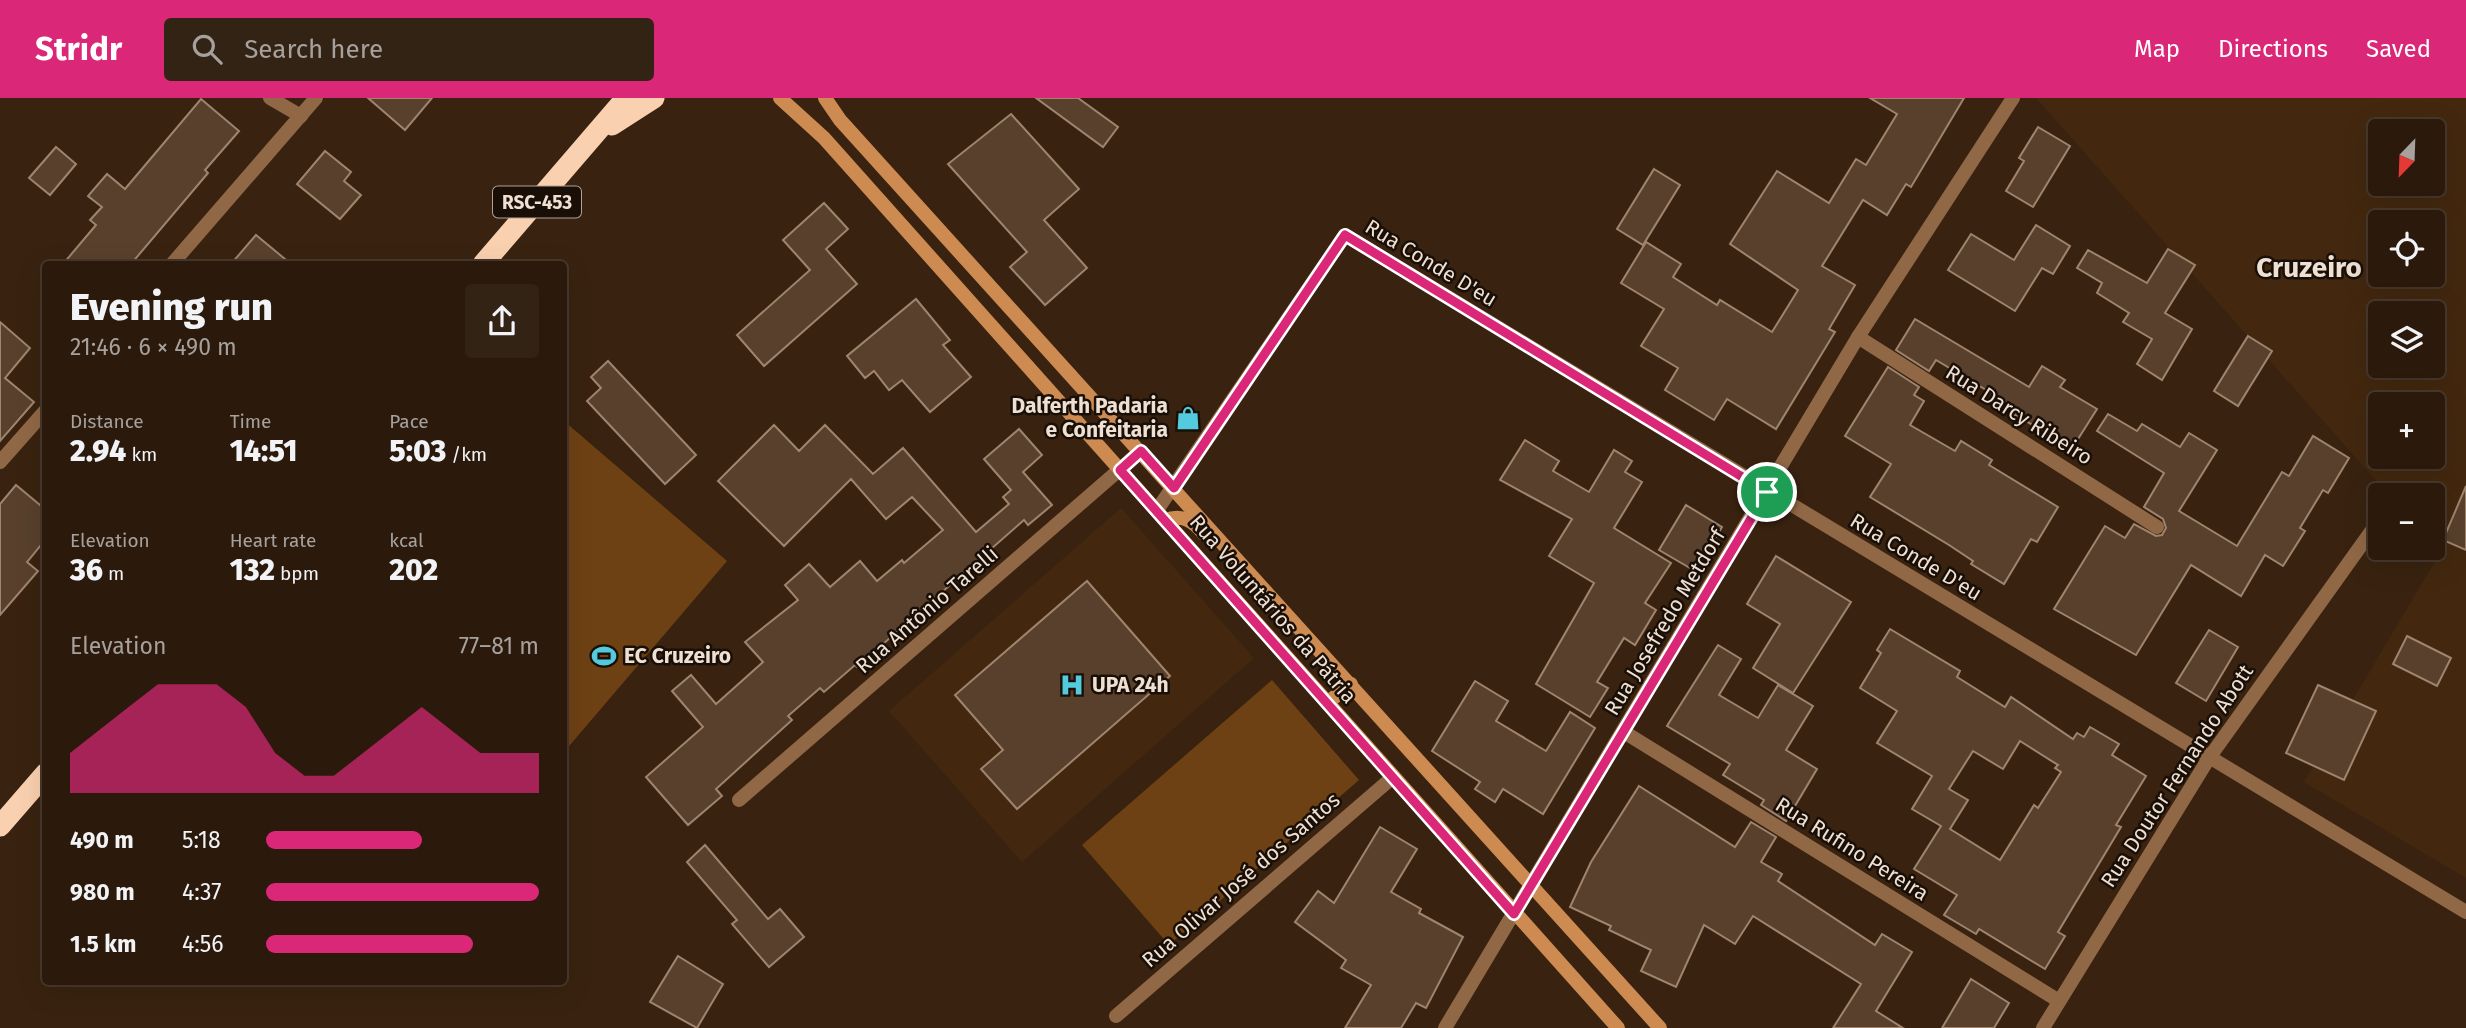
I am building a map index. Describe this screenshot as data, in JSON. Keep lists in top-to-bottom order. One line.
{"streets":{"highway":["RSC-453"],"main road":["Rua Voluntários da Pátria"],"street":["Rua Conde D'eu","Rua Darcy Ribeiro","Rua Antônio Tarelli","Rua Josefredo Metdorf","Rua Doutor Fernando Abott","Rua Rufino Pereira","Rua Olivar José dos Santos"]},"crossings":[["Rua Conde D'eu","Rua Voluntários da Pátria"],["Rua Conde D'eu","Rua Josefredo Metdorf"],["Rua Conde D'eu","Rua Doutor Fernando Abott"],["Rua Darcy Ribeiro","Rua Josefredo Metdorf"],["Rua Voluntários da Pátria","Rua Antônio Tarelli"],["Rua Voluntários da Pátria","Rua Josefredo Metdorf"],["Rua Voluntários da Pátria","Rua Olivar José dos Santos"],["Rua Josefredo Metdorf","Rua Rufino Pereira"],["Rua Doutor Fernando Abott","Rua Rufino Pereira"]],"districts":["Cruzeiro"],"places":{"shop":["Dalferth Padaria e Confeitaria"],"sports":["EC Cruzeiro"],"hospital":["UPA 24h"]},"north":"bottom left","page":{"header":"Stridr","search":"Search here","nav":["Map","Directions","Saved"],"map_buttons":["+","−"],"heading":["Evening run","21:46 · 6 × 490 m"],"stats":[["Distance","2.94 km"],["Time","14:51"],["Pace","5:03 /km"],["Elevation","36 m"],["Heart rate","132 bpm"],["kcal","202"]],"chart":["Elevation","77–81 m"],"list":[{"name":"490 m","note":"5:18"},{"name":"980 m","note":"4:37"},{"name":"1.5 km","note":"4:56"}]}}
